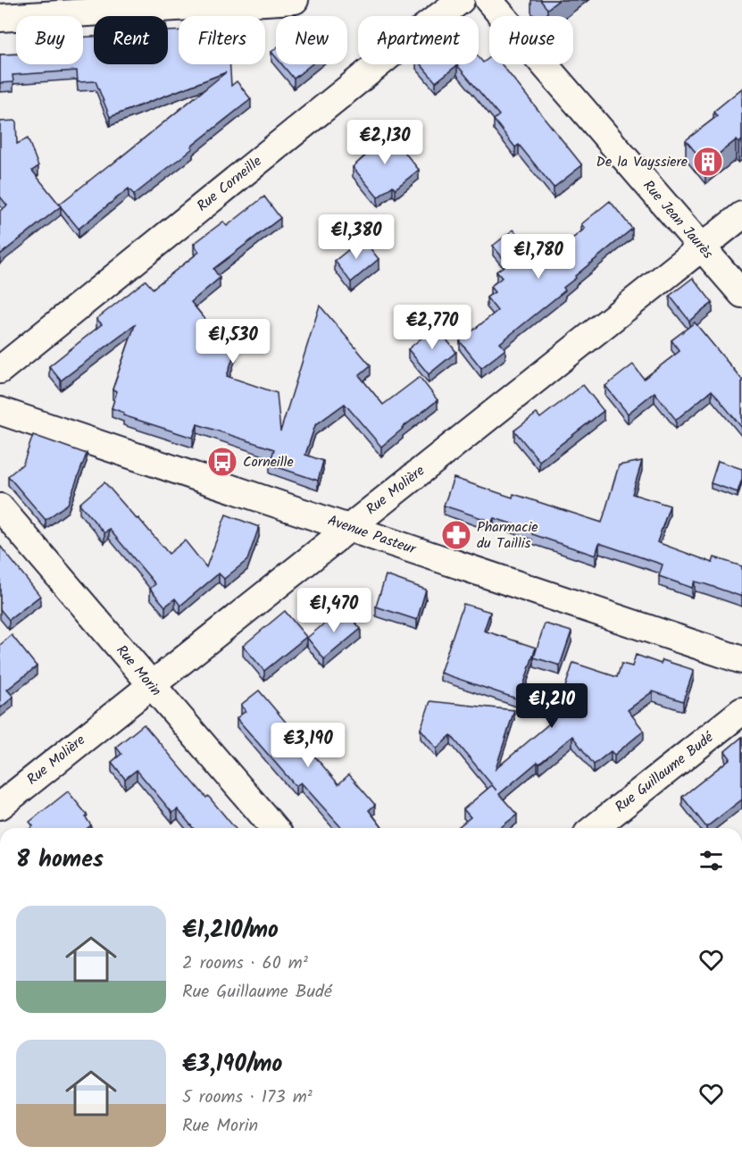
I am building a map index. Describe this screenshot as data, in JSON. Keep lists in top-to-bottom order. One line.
{"streets":{"street":["Rue Corneille","Rue Jean Jaurès","Rue Molière","Avenue Pasteur","Rue Morin","Rue Guillaume Budé"]},"crossings":[["Rue Jean Jaurès","Rue Molière"],["Rue Molière","Avenue Pasteur"],["Rue Molière","Rue Morin"]],"places":{"building":["De la Vayssiere"],"bus stop":["Corneille"],"pharmacy":["Pharmacie du Taillis"]},"page":{"chip":["Buy","Rent","Filters","New","Apartment","House"],"price":["€2,130","€1,380","€1,780","€2,770","€1,530","€1,470","€1,210","€3,190"],"heading":"8 homes","list":[{"name":"€1,210/mo","note":"2 rooms · 60 m² · Rue Guillaume Budé"},{"name":"€3,190/mo","note":"5 rooms · 173 m² · Rue Morin"}]}}
